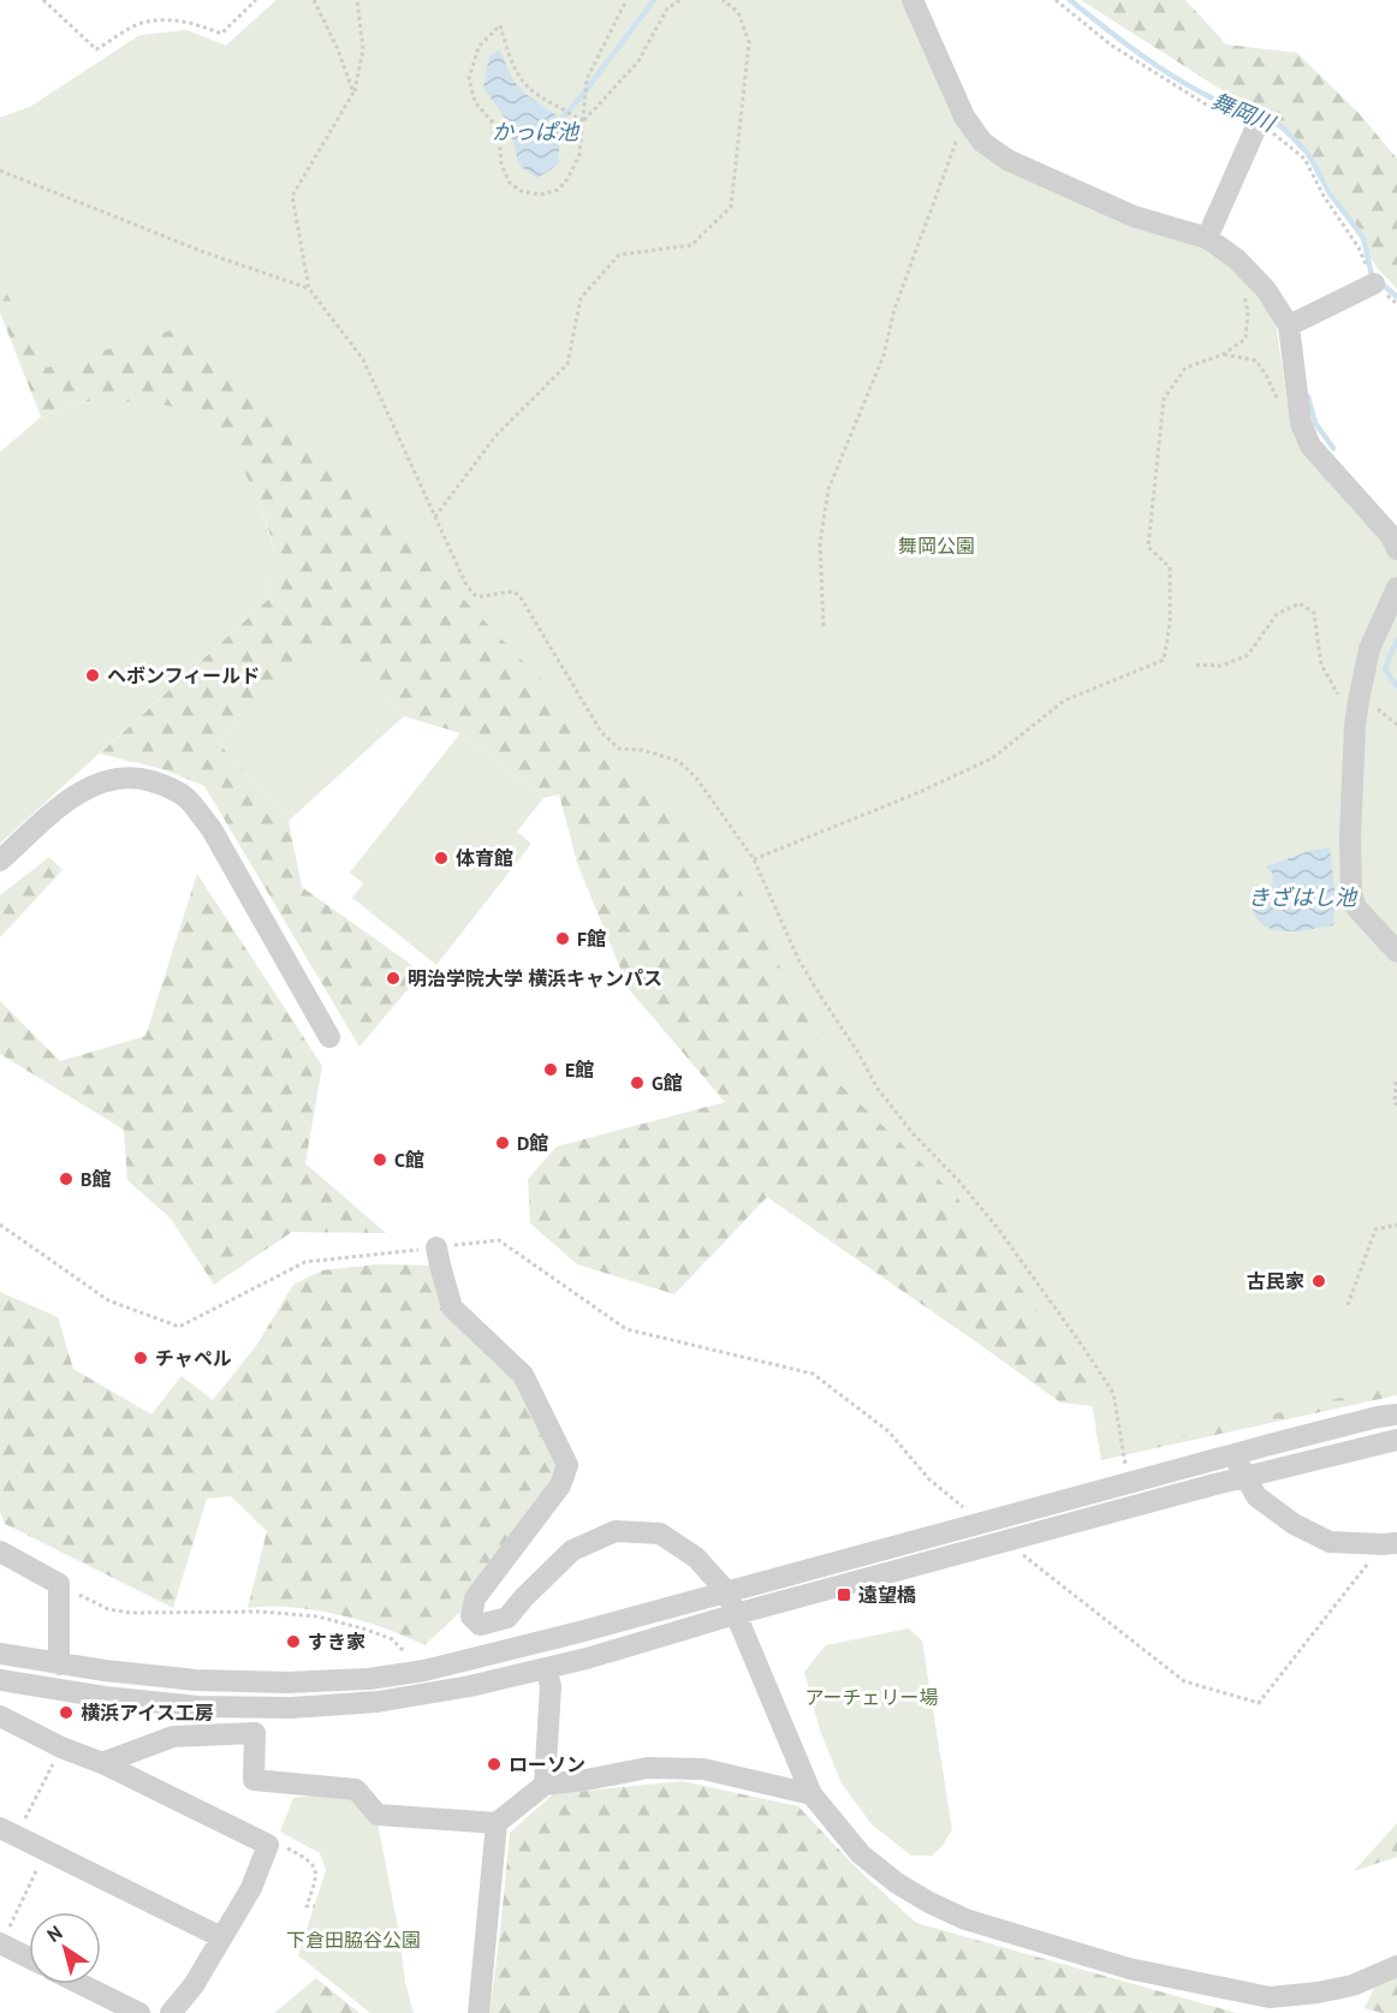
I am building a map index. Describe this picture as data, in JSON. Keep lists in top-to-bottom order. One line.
{"water":["舞岡川","かっぱ池","きざはし池"],"parks":["舞岡公園","アーチェリー場","下倉田脇谷公園"],"places":{"other":["ヘボンフィールド","体育館","F館","明治学院大学 横浜キャンパス","E館","G館","D館","C館","B館","古民家","チャペル","すき家","横浜アイス工房","ローソン"],"transit":["遠望橋"]},"north":"top left"}
